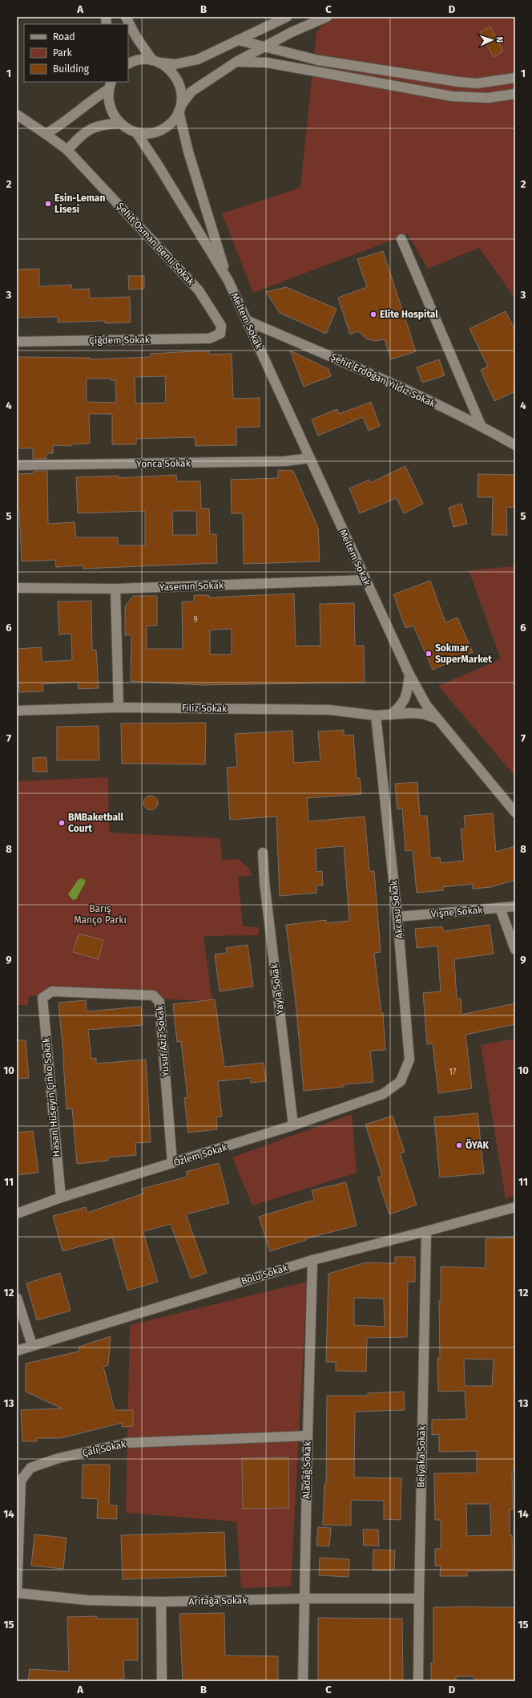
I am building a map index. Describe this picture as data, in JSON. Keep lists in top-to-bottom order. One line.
{"streets":{"street":["Şehit Osman Benli Sokak","Meltem Sokak","Çiğdem Sokak","Şehit Erdoğan Yıldız Sokak","Yonca Sokak","Yasemın Sokak","Filiz Sokak","Akcasu Sokak","Vişne Sokak","Yayla Sokak","Yusuf Aziz Sokak","Hasan Hüseyin Çinko Sokak","Özlem Sokak","Bolu Sokak","Çalı Sokak","Belyaka Sokak","Aladağ Sokak","Arifağa Sokak"]},"crossings":[["Şehit Osman Benli Sokak","Çiğdem Sokak"],["Meltem Sokak","Şehit Erdoğan Yıldız Sokak"],["Meltem Sokak","Yonca Sokak"],["Meltem Sokak","Yasemın Sokak"],["Meltem Sokak","Filiz Sokak"],["Filiz Sokak","Akcasu Sokak"],["Akcasu Sokak","Vişne Sokak"],["Akcasu Sokak","Özlem Sokak"],["Yayla Sokak","Özlem Sokak"],["Yusuf Aziz Sokak","Hasan Hüseyin Çinko Sokak"],["Yusuf Aziz Sokak","Özlem Sokak"],["Hasan Hüseyin Çinko Sokak","Özlem Sokak"],["Bolu Sokak","Belyaka Sokak"],["Bolu Sokak","Aladağ Sokak"],["Çalı Sokak","Aladağ Sokak"],["Çalı Sokak","Arifağa Sokak"],["Belyaka Sokak","Arifağa Sokak"],["Aladağ Sokak","Arifağa Sokak"]],"parks":["Barış Manço Parkı"],"places":["Esin-Leman Lisesi","Elite Hospital","Sokmar SuperMarket","BMBaketball Court","ÖYAK"],"house_numbers":["9","17"],"legend":["Road","Park","Building"],"north":"right","grid":{"columns":["A","B","C","D"],"rows":["1","2","3","4","5","6","7","8","9","10","11","12","13","14","15"]}}
